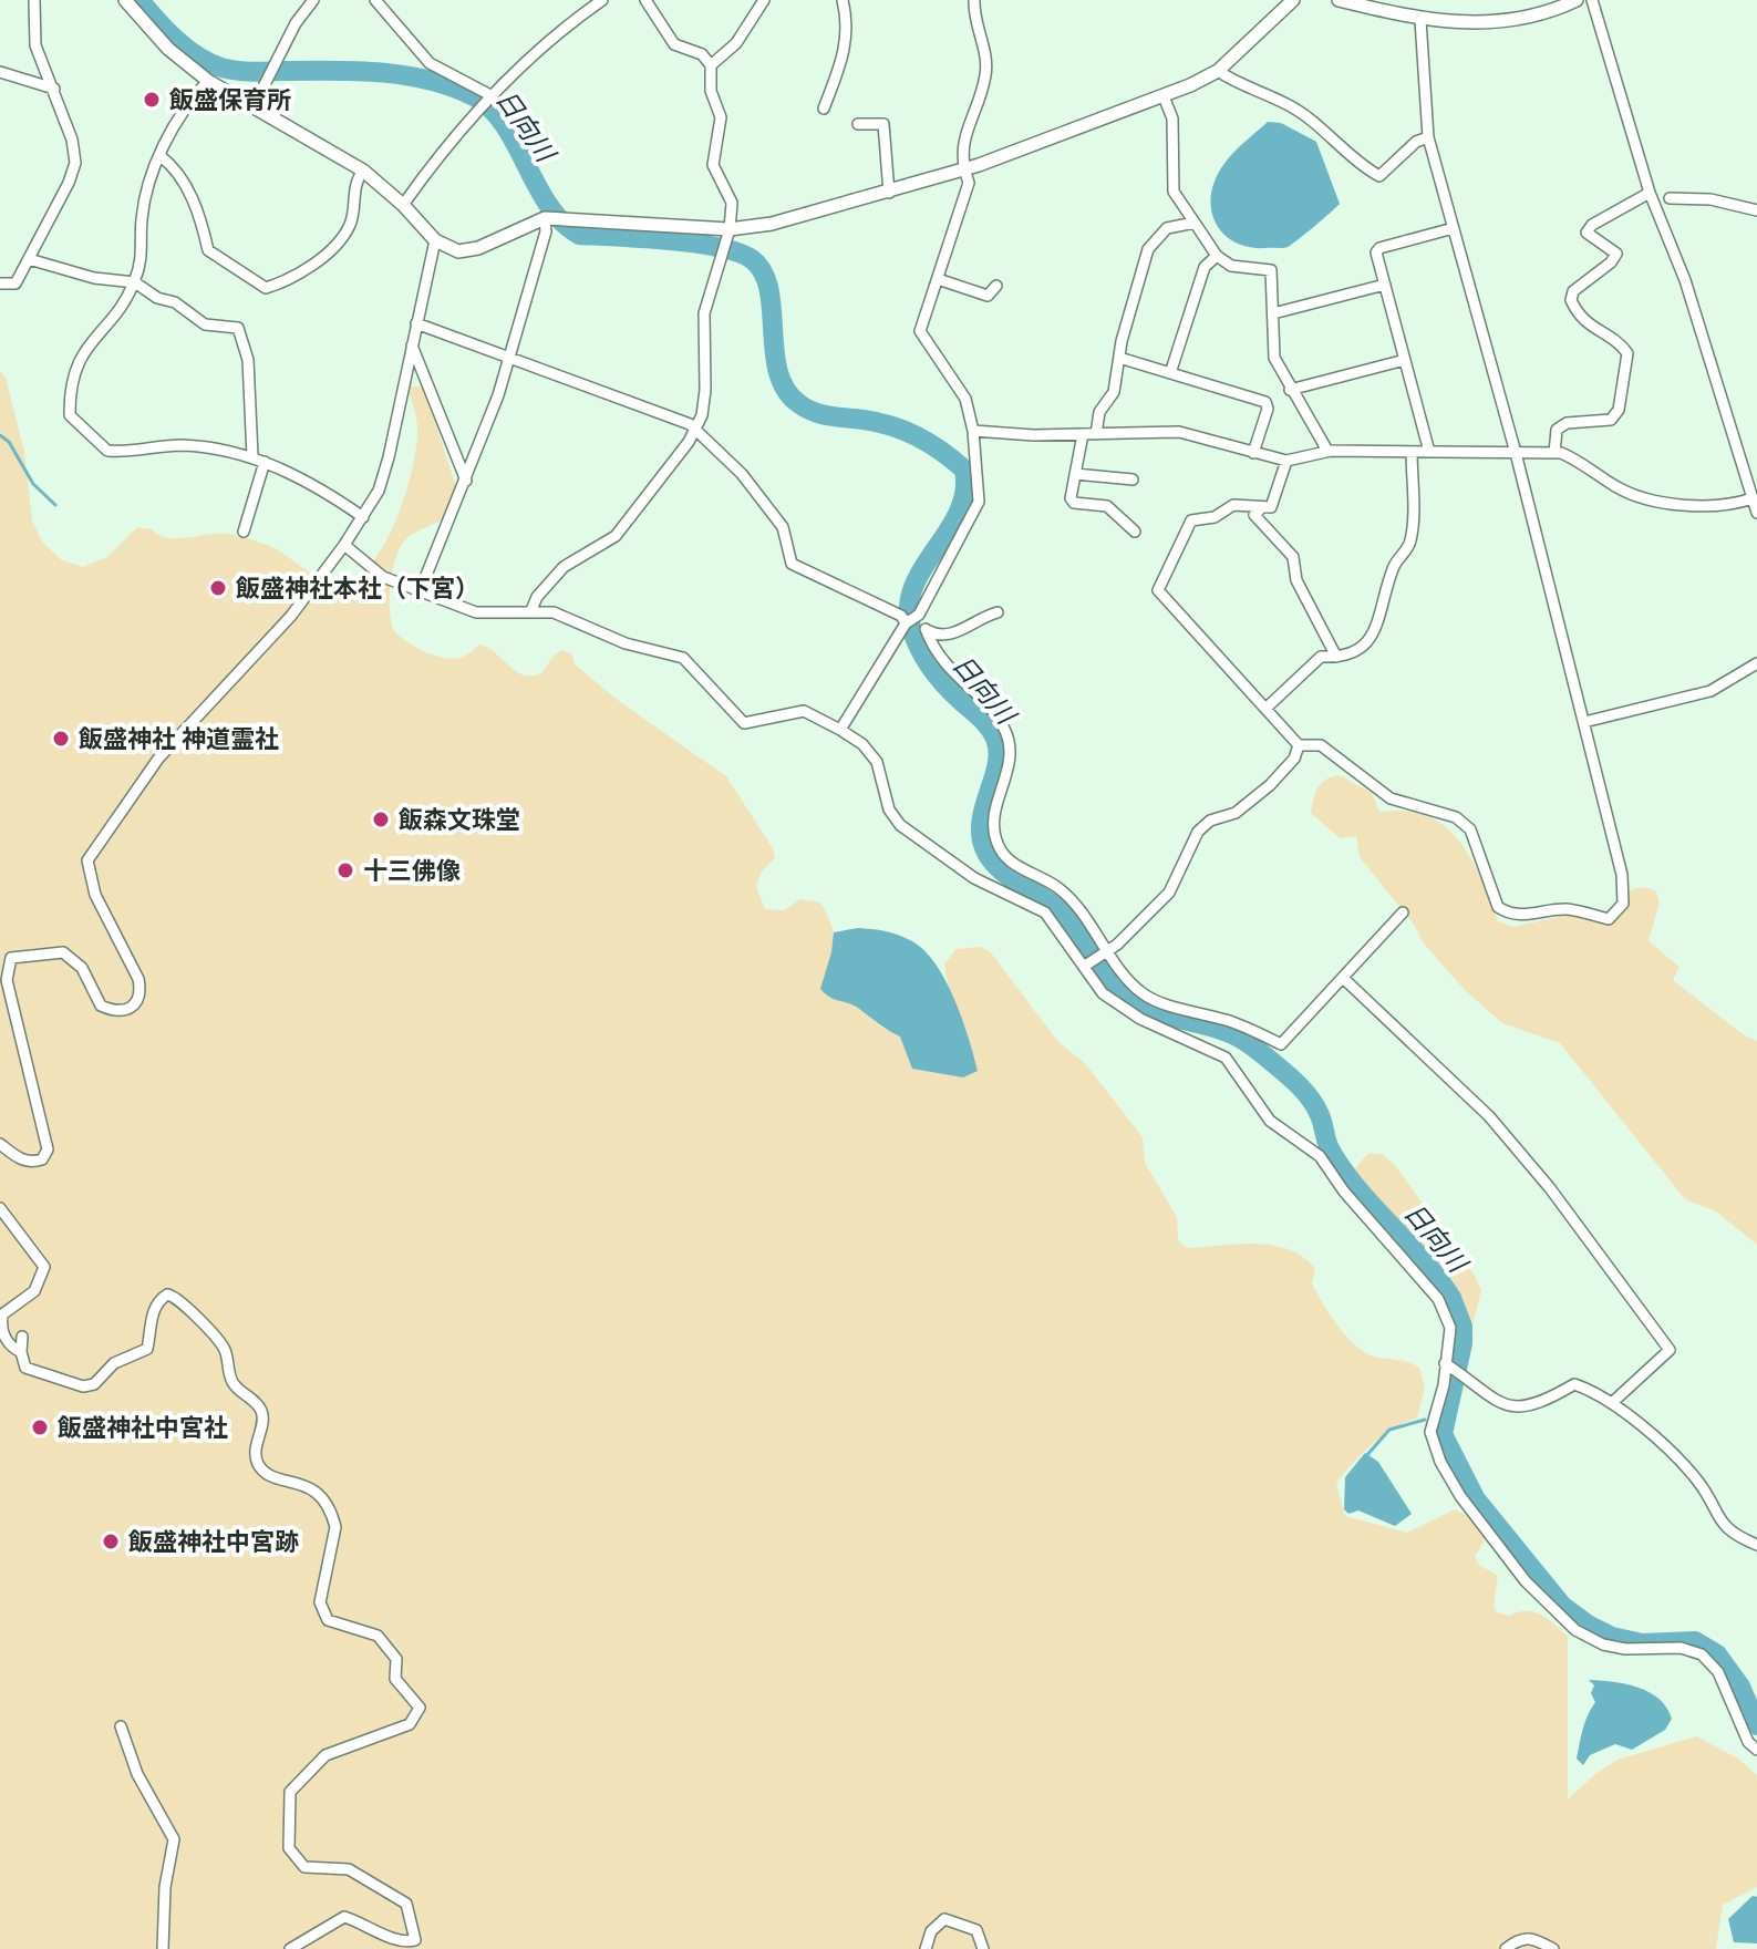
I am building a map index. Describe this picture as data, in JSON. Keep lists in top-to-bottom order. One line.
{"water":["日向川"],"places":["飯盛保育所","飯盛神社本社（下宮）","飯盛神社 神道霊社","飯森文珠堂","十三佛像","飯盛神社中宮社","飯盛神社中宮跡"]}
